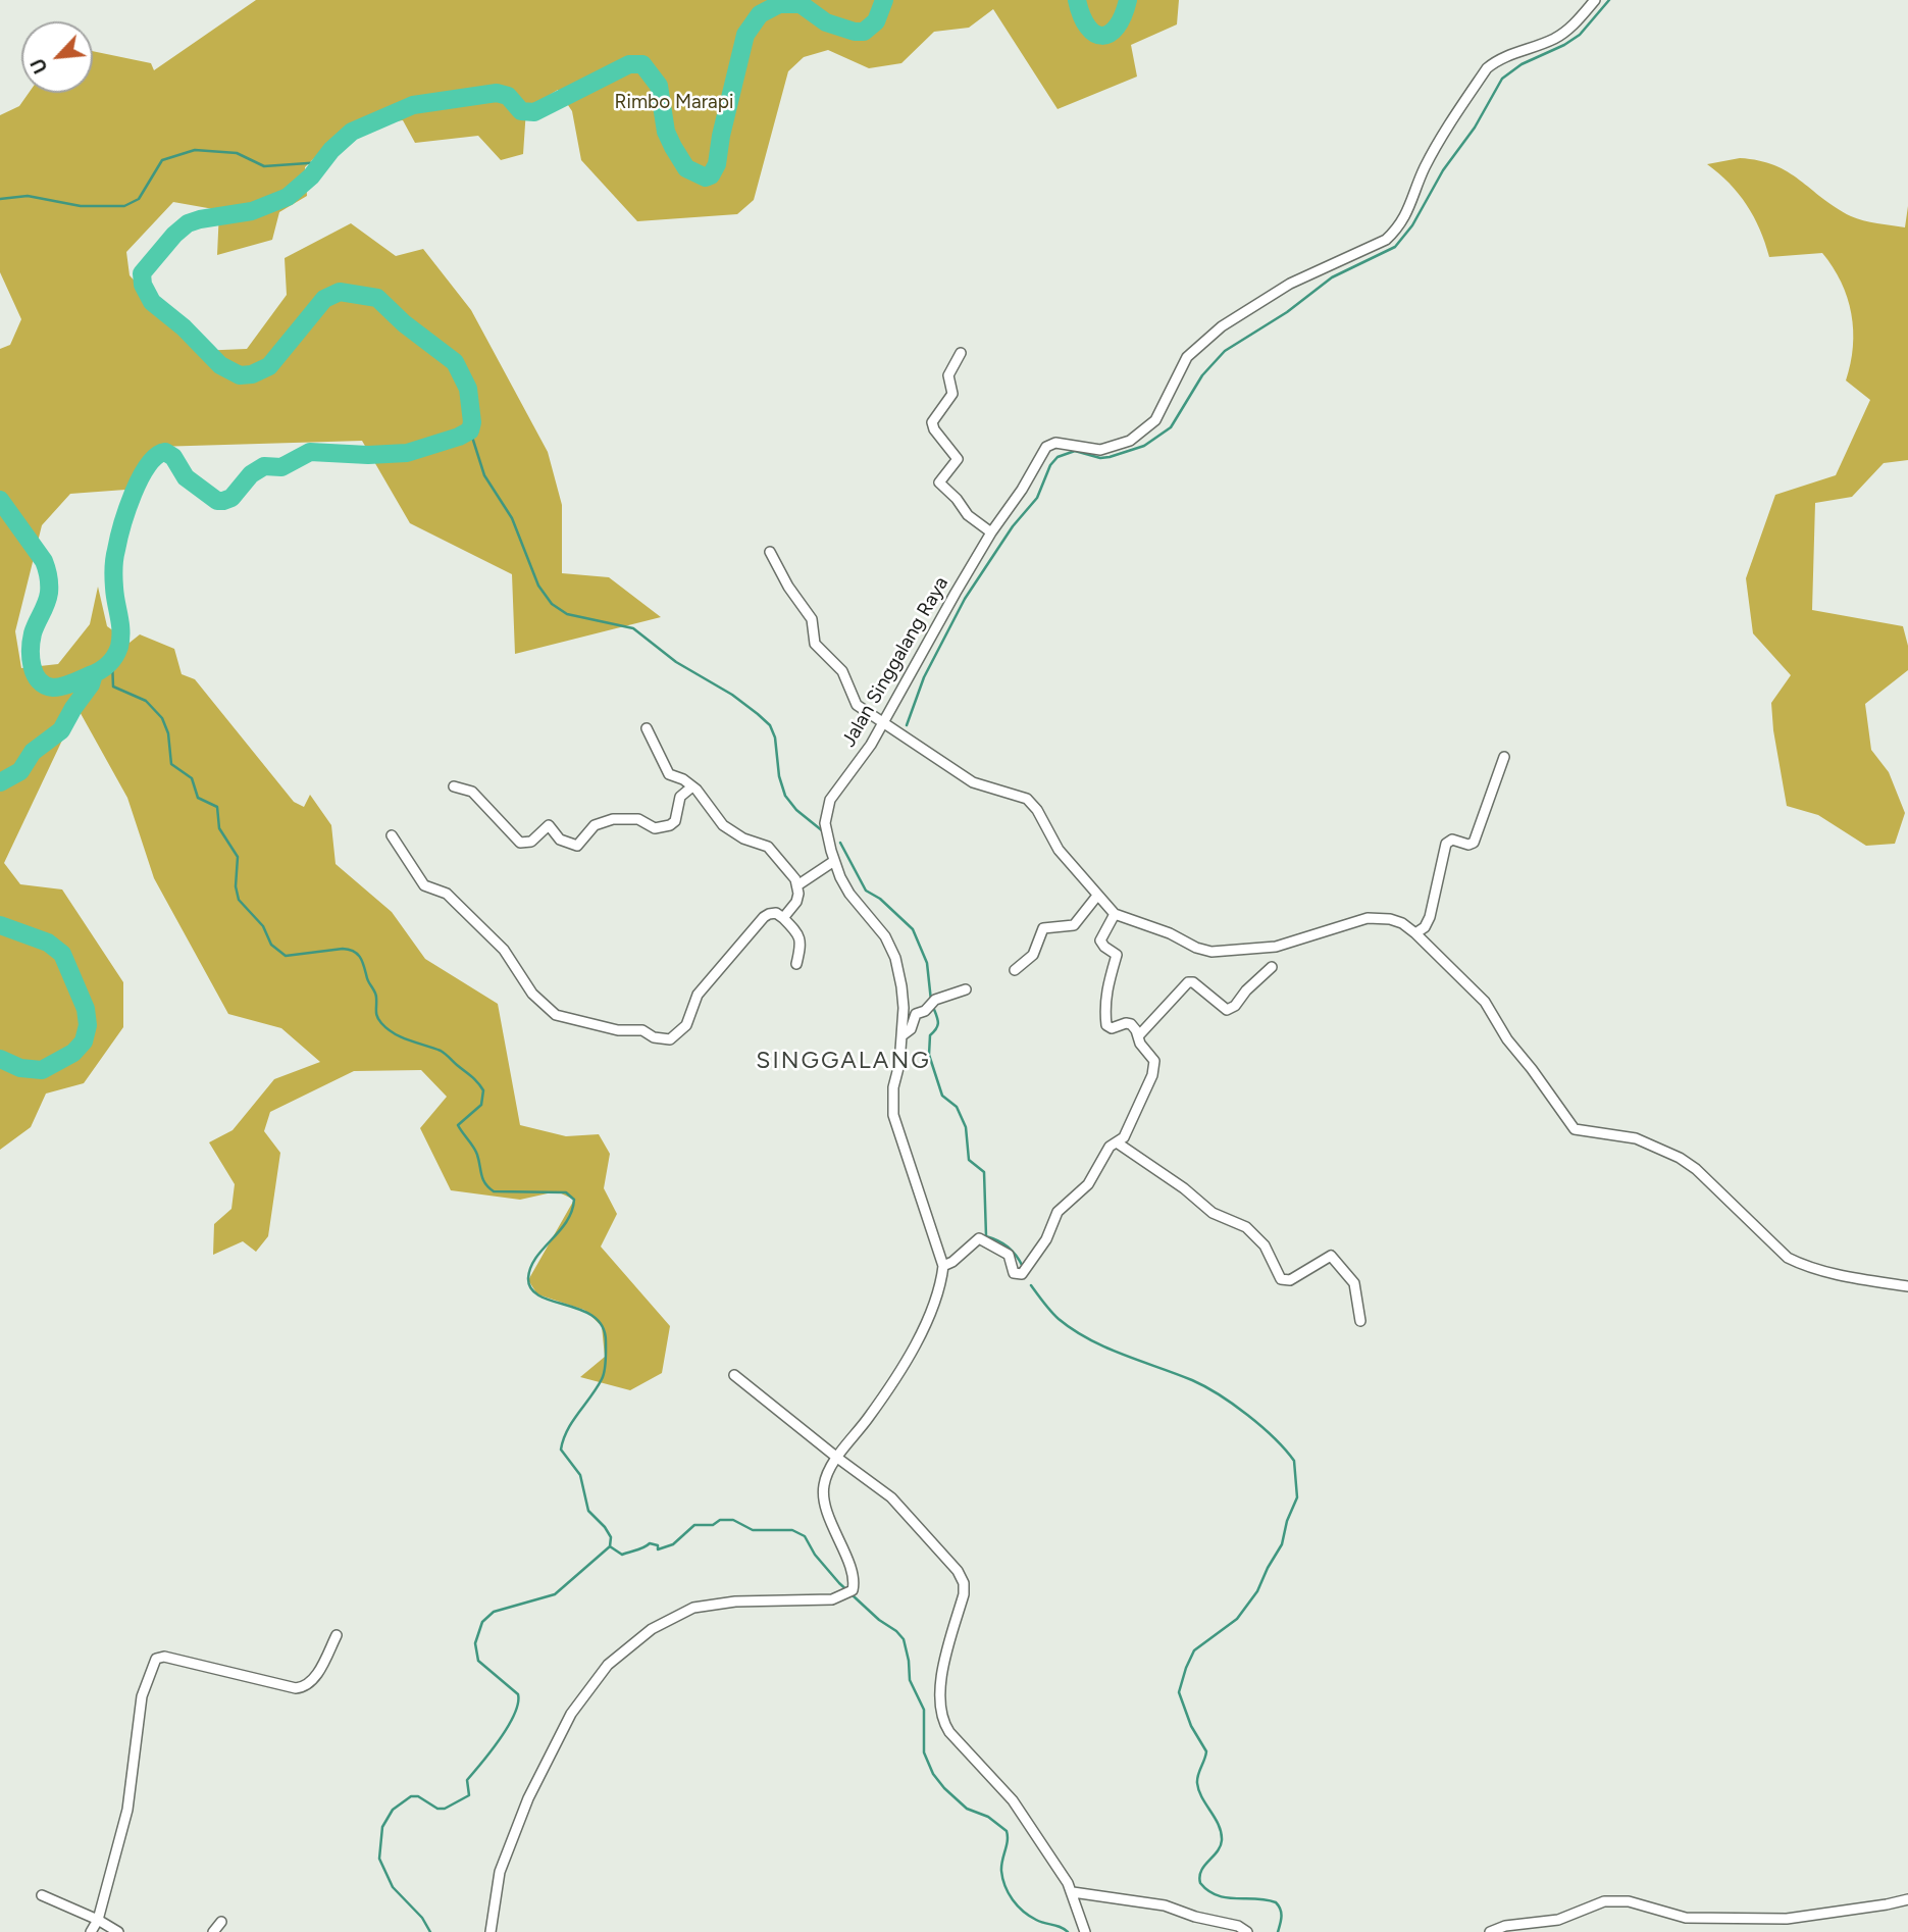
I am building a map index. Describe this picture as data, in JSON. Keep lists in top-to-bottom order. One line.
{"streets":{"street":["Jalan Singgalang Raya"]},"districts":["SINGGALANG"],"parks":["Rimbo Marapi"],"north":"bottom left"}
